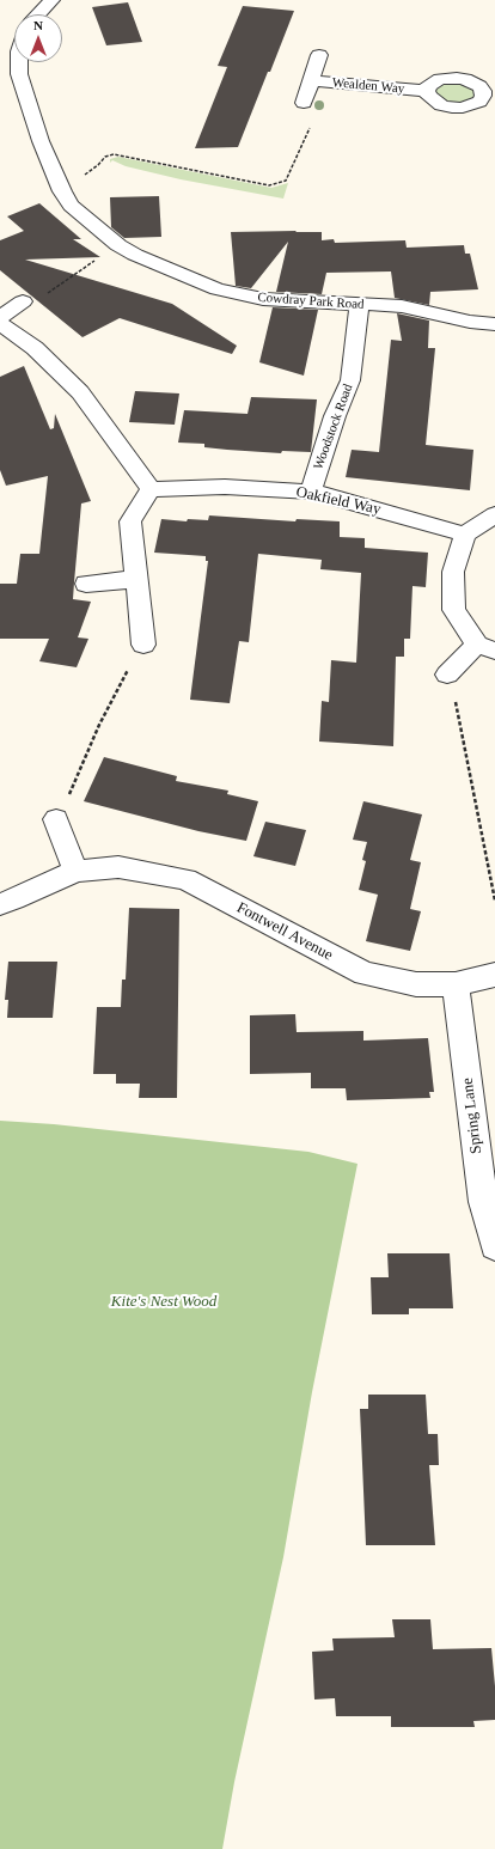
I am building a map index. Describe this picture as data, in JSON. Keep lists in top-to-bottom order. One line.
{"streets":{"street":["Wealden Way","Cowdray Park Road","Woodstock Road","Oakfield Way","Fontwell Avenue","Spring Lane"]},"crossings":[["Cowdray Park Road","Woodstock Road"],["Woodstock Road","Oakfield Way"],["Fontwell Avenue","Spring Lane"]],"parks":["Kite's Nest Wood"],"north":"top"}
